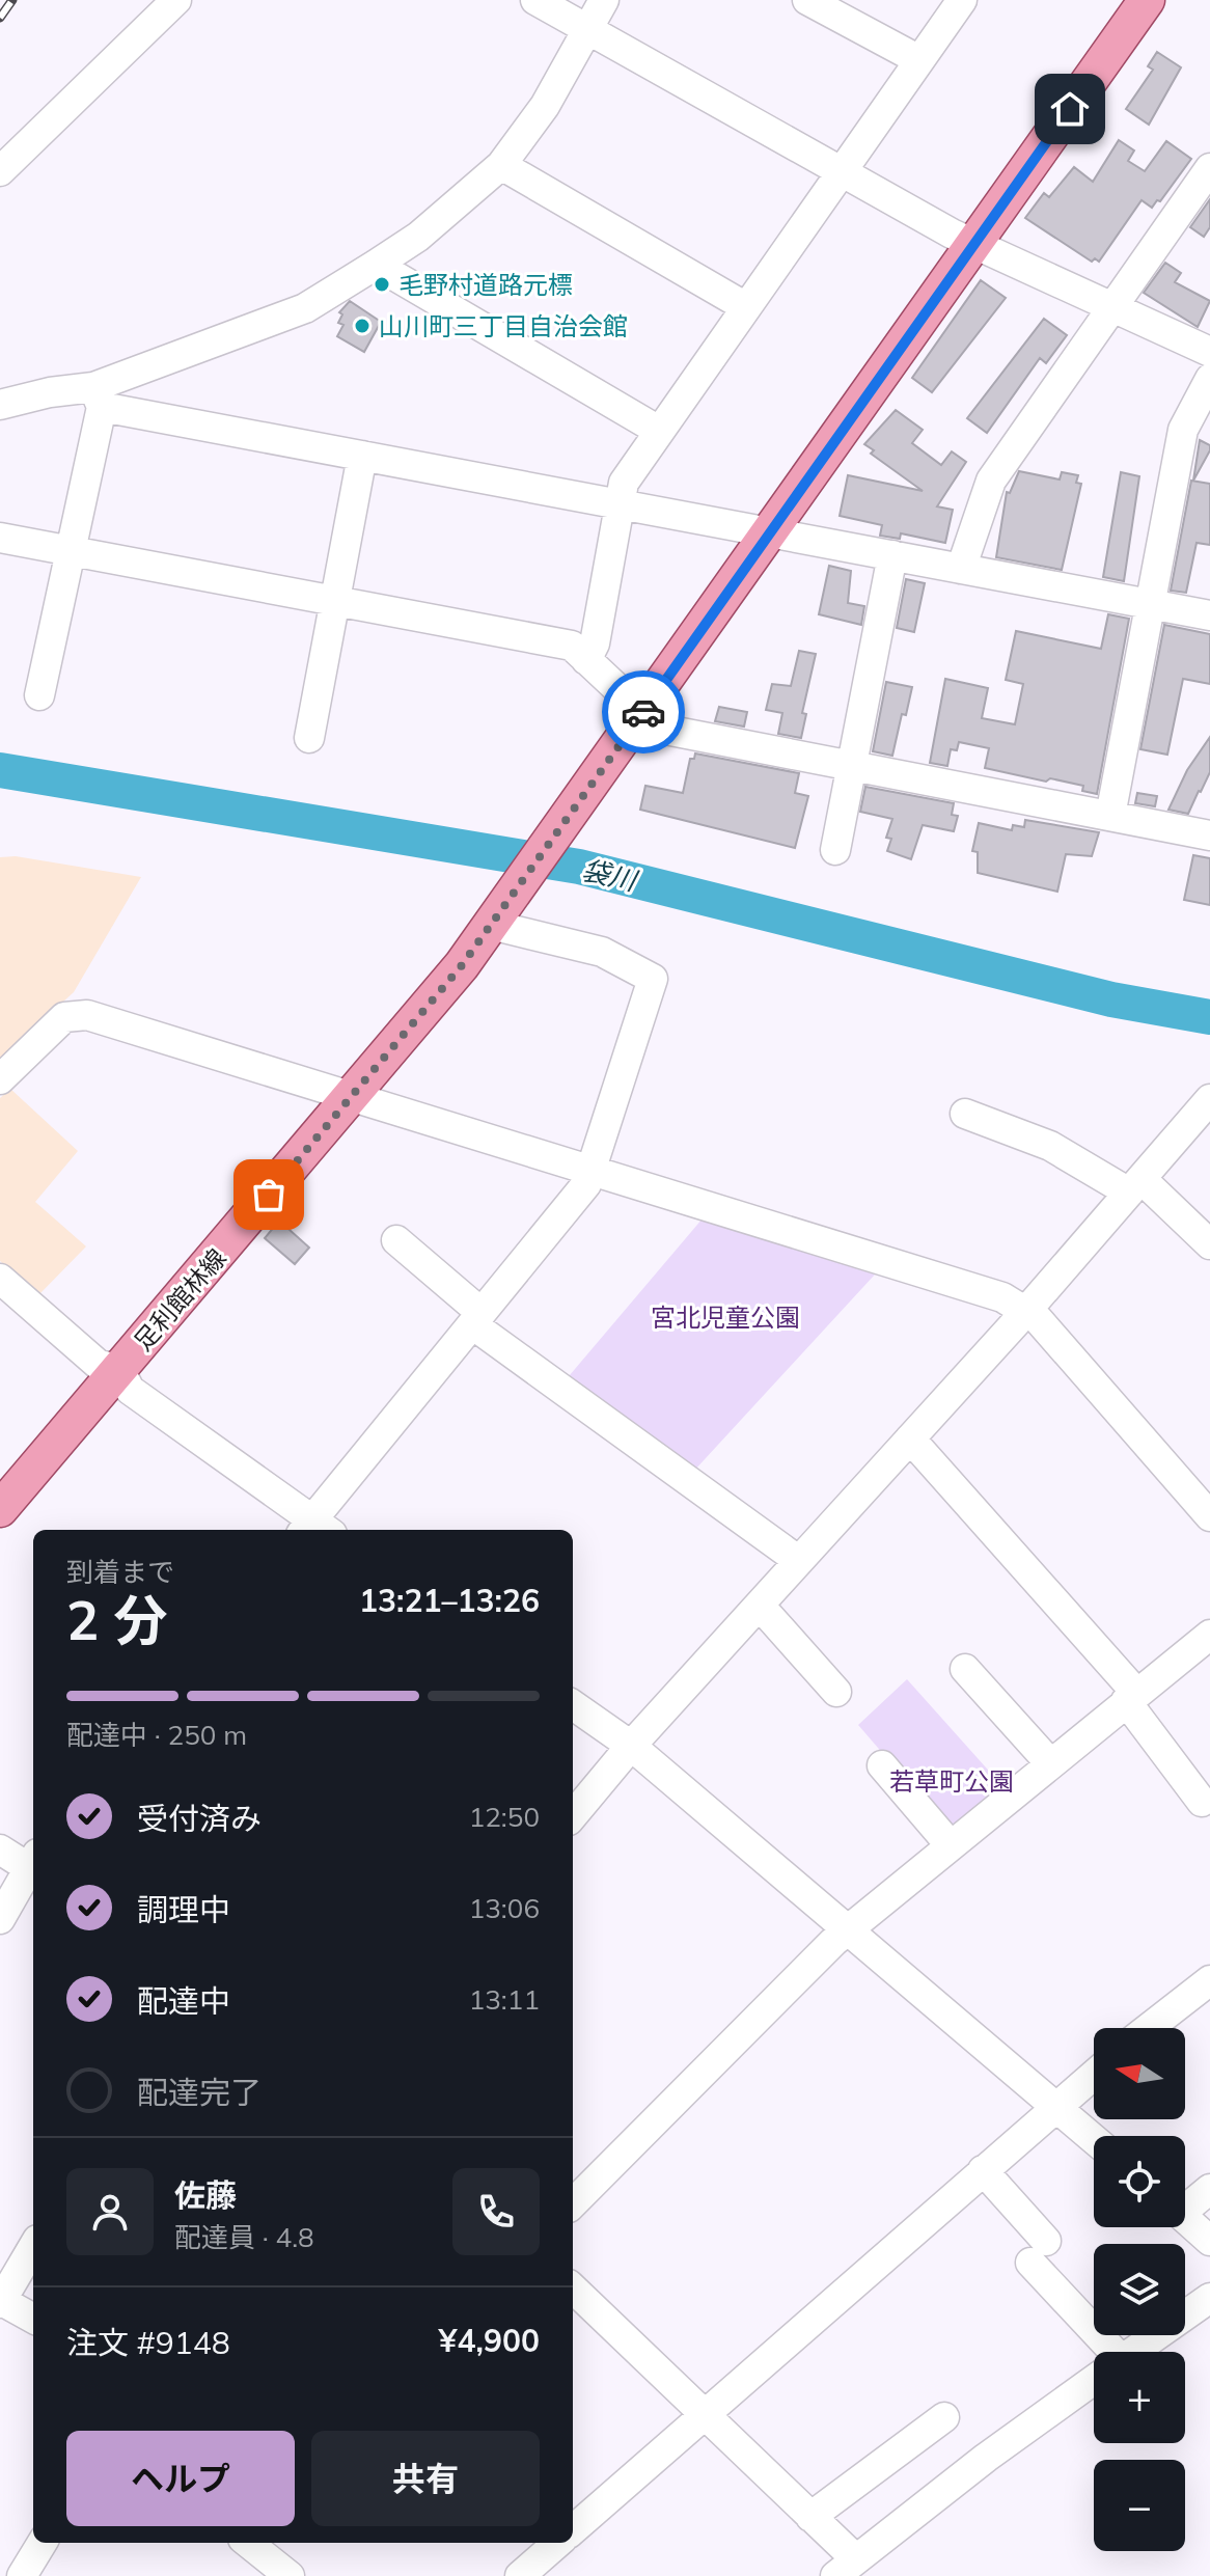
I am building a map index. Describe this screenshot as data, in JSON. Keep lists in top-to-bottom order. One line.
{"streets":{"main road":["足利館林線"]},"water":["袋川"],"parks":["宮北児童公園","若草町公園"],"places":["毛野村道路元標","山川町三丁目自治会館"],"north":"left","page":{"heading":["2 分","到着まで","13:21–13:26"],"panel":["佐藤","配達員 · 4.8","注文 #9148","¥4,900"],"bar":"配達中 · 250 m","list":[["受付済み","12:50"],["調理中","13:06"],["配達中","13:11"],"配達完了"],"map_buttons":["+","−"],"buttons":["ヘルプ","共有"]}}
